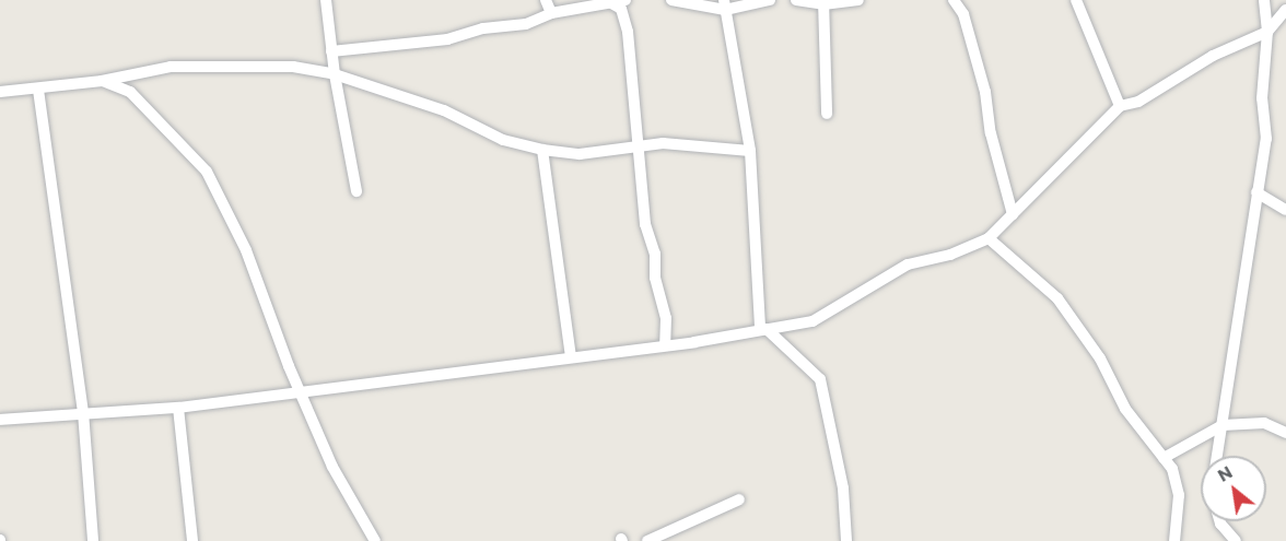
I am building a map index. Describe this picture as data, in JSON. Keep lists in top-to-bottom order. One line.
{"north":"top left"}
